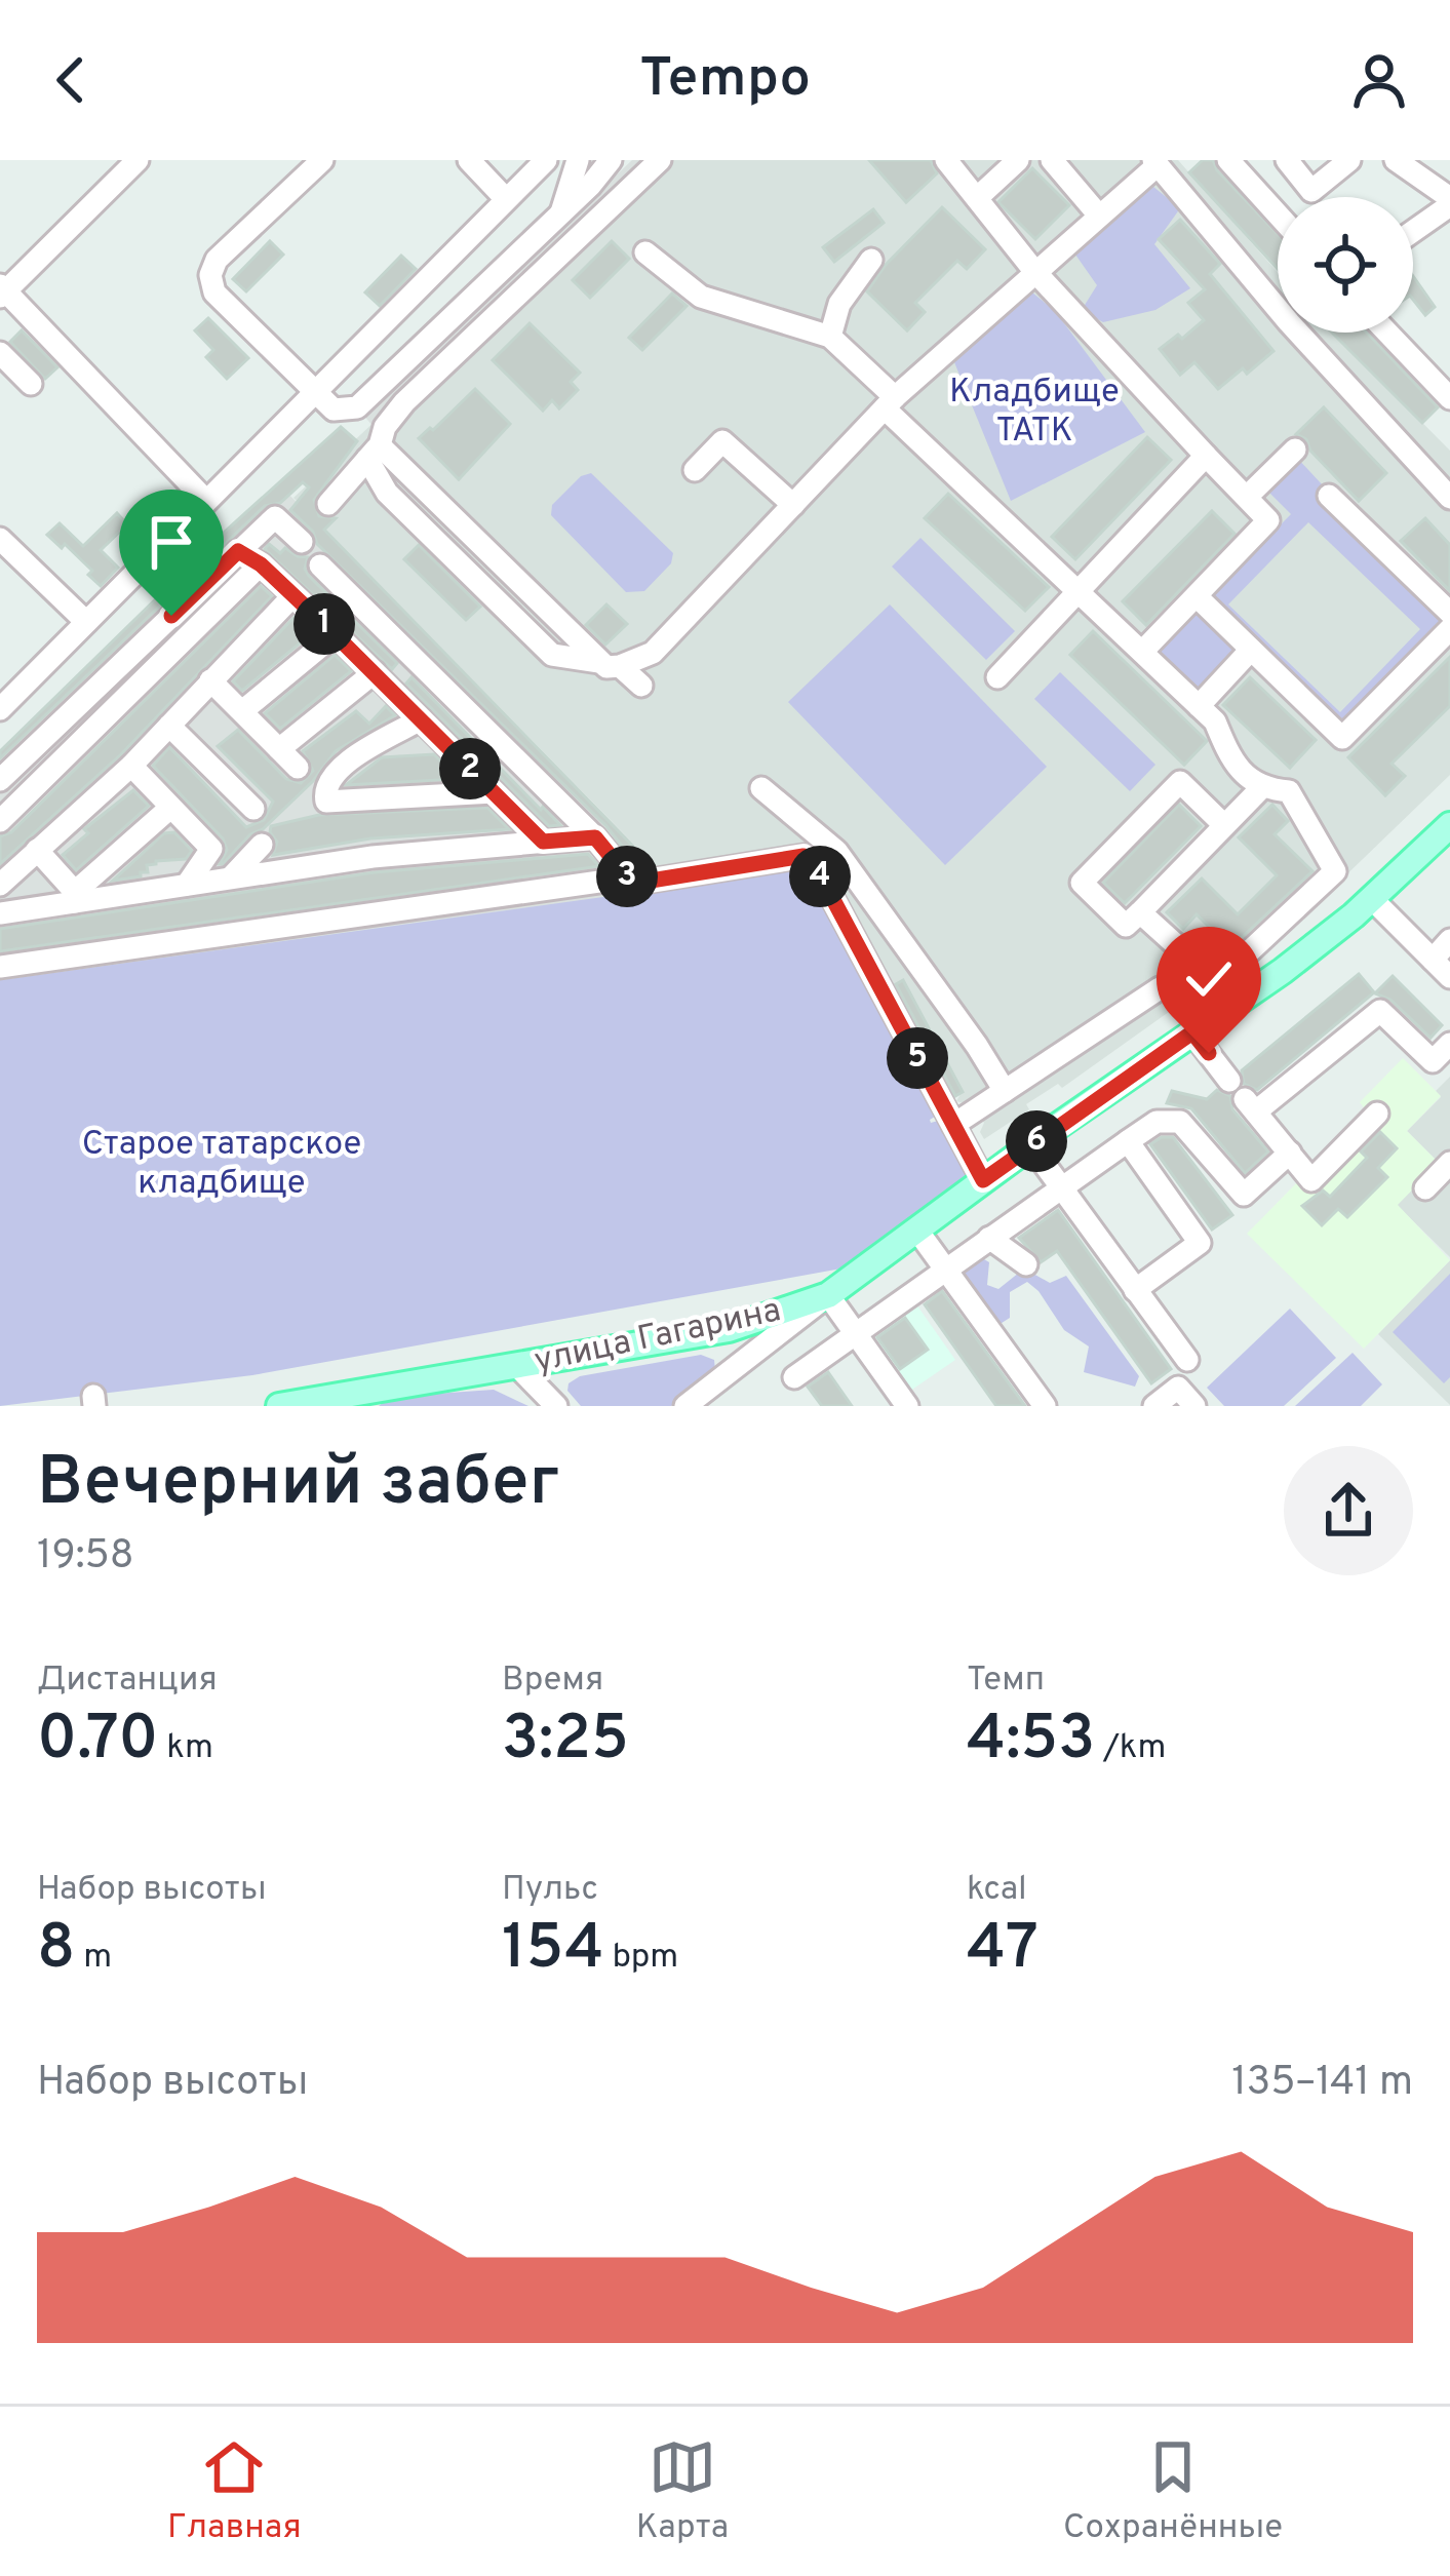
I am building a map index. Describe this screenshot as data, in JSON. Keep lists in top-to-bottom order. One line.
{"streets":{"main road":["улица Гагарина"]},"parks":["Кладбище ТАТК","Старое татарское кладбище"],"page":{"header":"Tempo","pins":["1","2","3","4","5","6"],"heading":["Вечерний забег","19:58"],"stats":[["Дистанция","0.70 km"],["Время","3:25"],["Темп","4:53 /km"],["Набор высоты","8 m"],["Пульс","154 bpm"],["kcal","47"]],"chart":["Набор высоты","135–141 m"],"tabs":["Главная","Карта","Сохранённые"]}}
